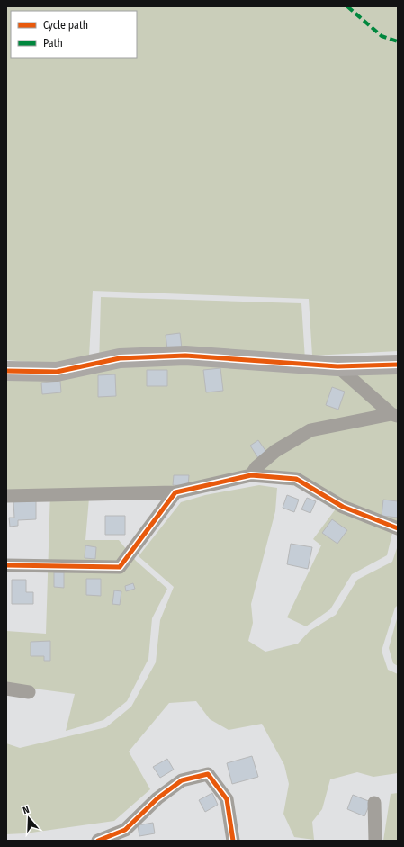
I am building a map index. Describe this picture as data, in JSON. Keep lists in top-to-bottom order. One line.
{"legend":["Cycle path","Path"],"north":"top"}
